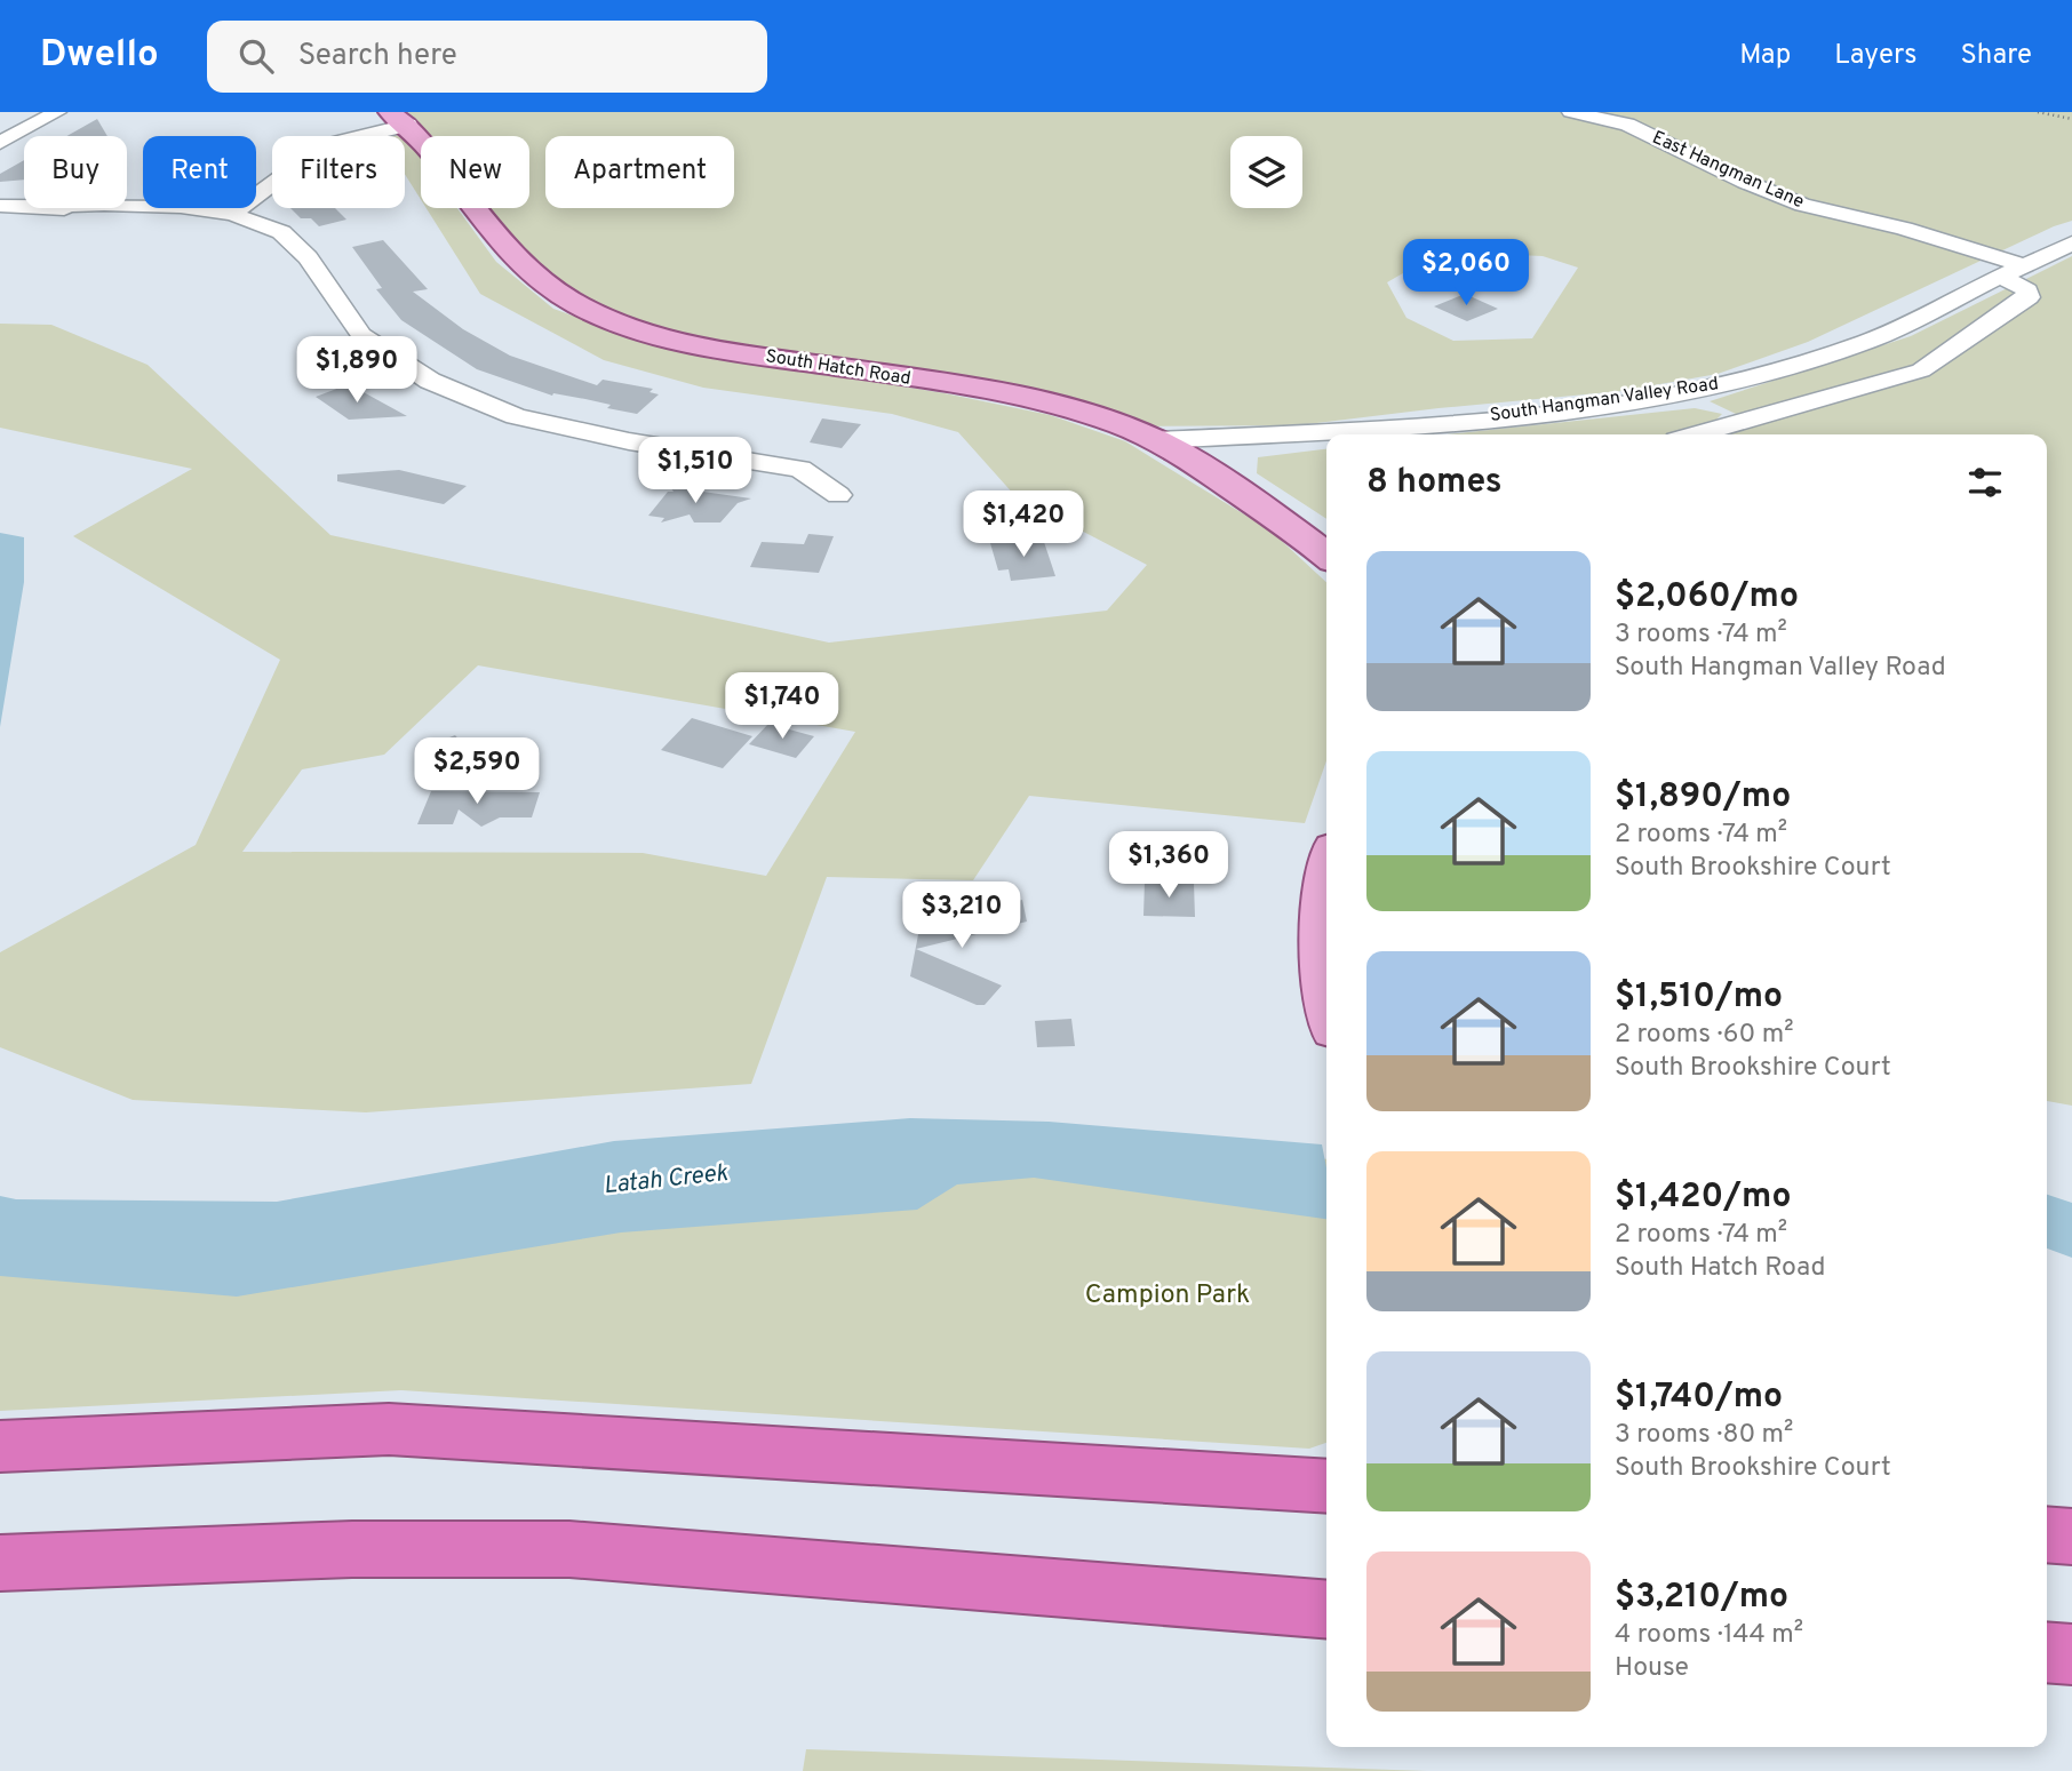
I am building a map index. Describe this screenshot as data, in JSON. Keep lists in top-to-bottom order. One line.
{"streets":{"main road":["South Hatch Road"],"street":["East Hangman Lane","South Hangman Valley Road"]},"crossings":[["East Hangman Lane","South Hangman Valley Road"],["South Hatch Road","South Hangman Valley Road"]],"water":["Latah Creek"],"parks":["Campion Park"],"page":{"header":"Dwello","search":"Search here","nav":["Map","Layers","Share"],"chip":["Buy","Rent","Filters","New","Apartment"],"price":["$2,060","$1,890","$1,510","$1,420","$1,740","$2,590","$1,360","$3,210"],"heading":"8 homes","list":[{"name":"$2,060/mo","note":"3 rooms · 74 m² · South Hangman Valley Road"},{"name":"$1,890/mo","note":"2 rooms · 74 m² · South Brookshire Court"},{"name":"$1,510/mo","note":"2 rooms · 60 m² · South Brookshire Court"},{"name":"$1,420/mo","note":"2 rooms · 74 m² · South Hatch Road"},{"name":"$1,740/mo","note":"3 rooms · 80 m² · South Brookshire Court"},{"name":"$3,210/mo","note":"4 rooms · 144 m² · House"}]}}
